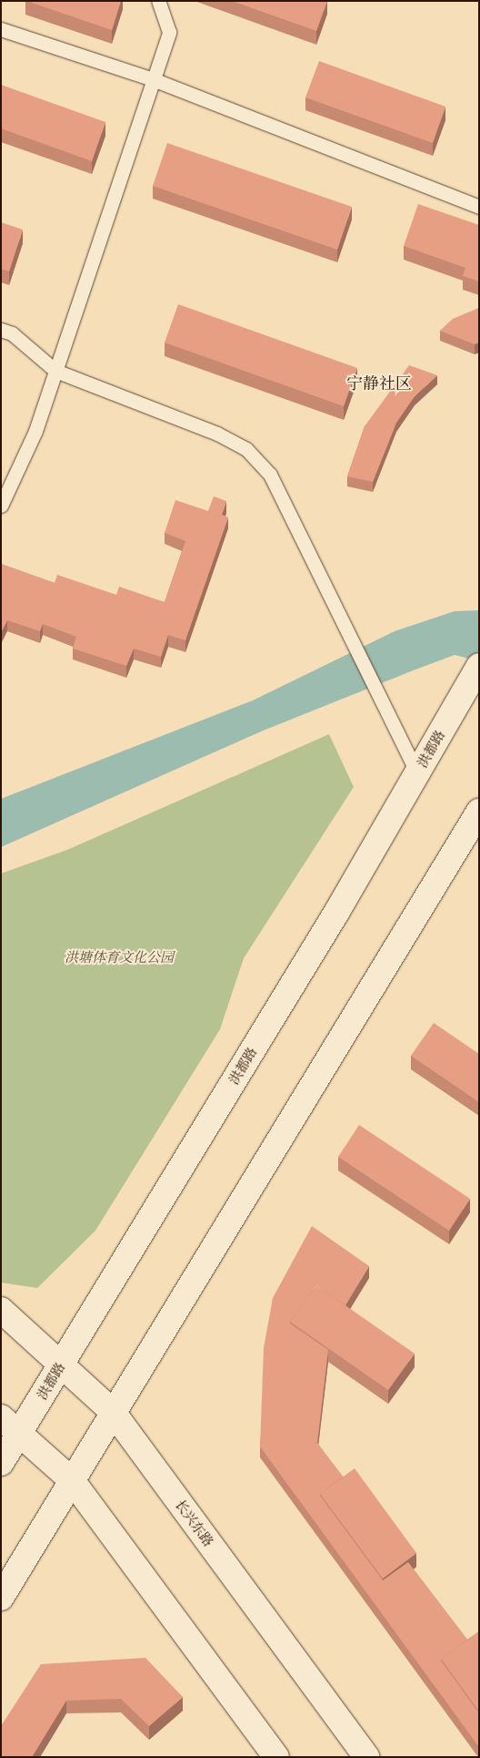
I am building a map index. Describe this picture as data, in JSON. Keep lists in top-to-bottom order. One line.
{"streets":{"main road":["洪都路","长兴东路"]},"crossings":[["洪都路","长兴东路"]],"districts":["宁静社区"],"parks":["洪塘体育文化公园"]}
